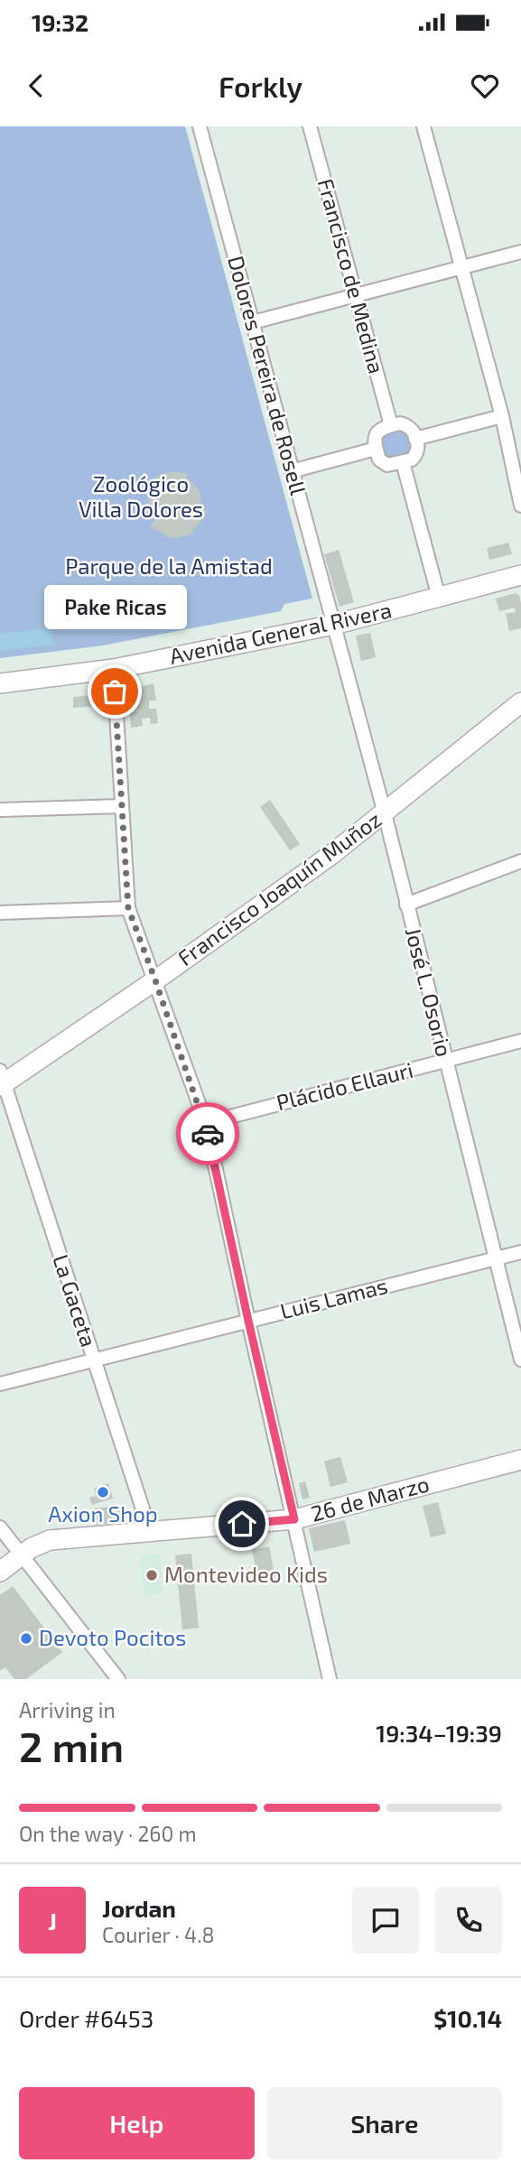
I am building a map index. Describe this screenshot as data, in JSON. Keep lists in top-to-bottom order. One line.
{"streets":{"street":["Francisco de Medina","Dolores Pereira de Rosell","Avenida General Rivera","Francisco Joaquín Muñoz","José L. Osorio","Plácido Ellauri","Luis Lamas","La Gaceta","26 de Marzo"]},"crossings":[["Dolores Pereira de Rosell","Avenida General Rivera"],["Dolores Pereira de Rosell","José L. Osorio"],["Avenida General Rivera","José L. Osorio"],["Francisco Joaquín Muñoz","José L. Osorio"],["Francisco Joaquín Muñoz","La Gaceta"],["José L. Osorio","Plácido Ellauri"],["José L. Osorio","Luis Lamas"],["Luis Lamas","La Gaceta"],["La Gaceta","26 de Marzo"]],"parks":["Zoológico Villa Dolores","Parque de la Amistad"],"places":["Pake Ricas","Axion Shop","Montevideo Kids","Devoto Pocitos"],"page":{"status":"19:32","header":"Forkly","bubble":"Pake Ricas","heading":["2 min","Arriving in","19:34–19:39"],"panel":["Jordan","Courier · 4.8","Order #6453","$10.14"],"bar":"On the way · 260 m","round":"J","buttons":["Help","Share"]}}
